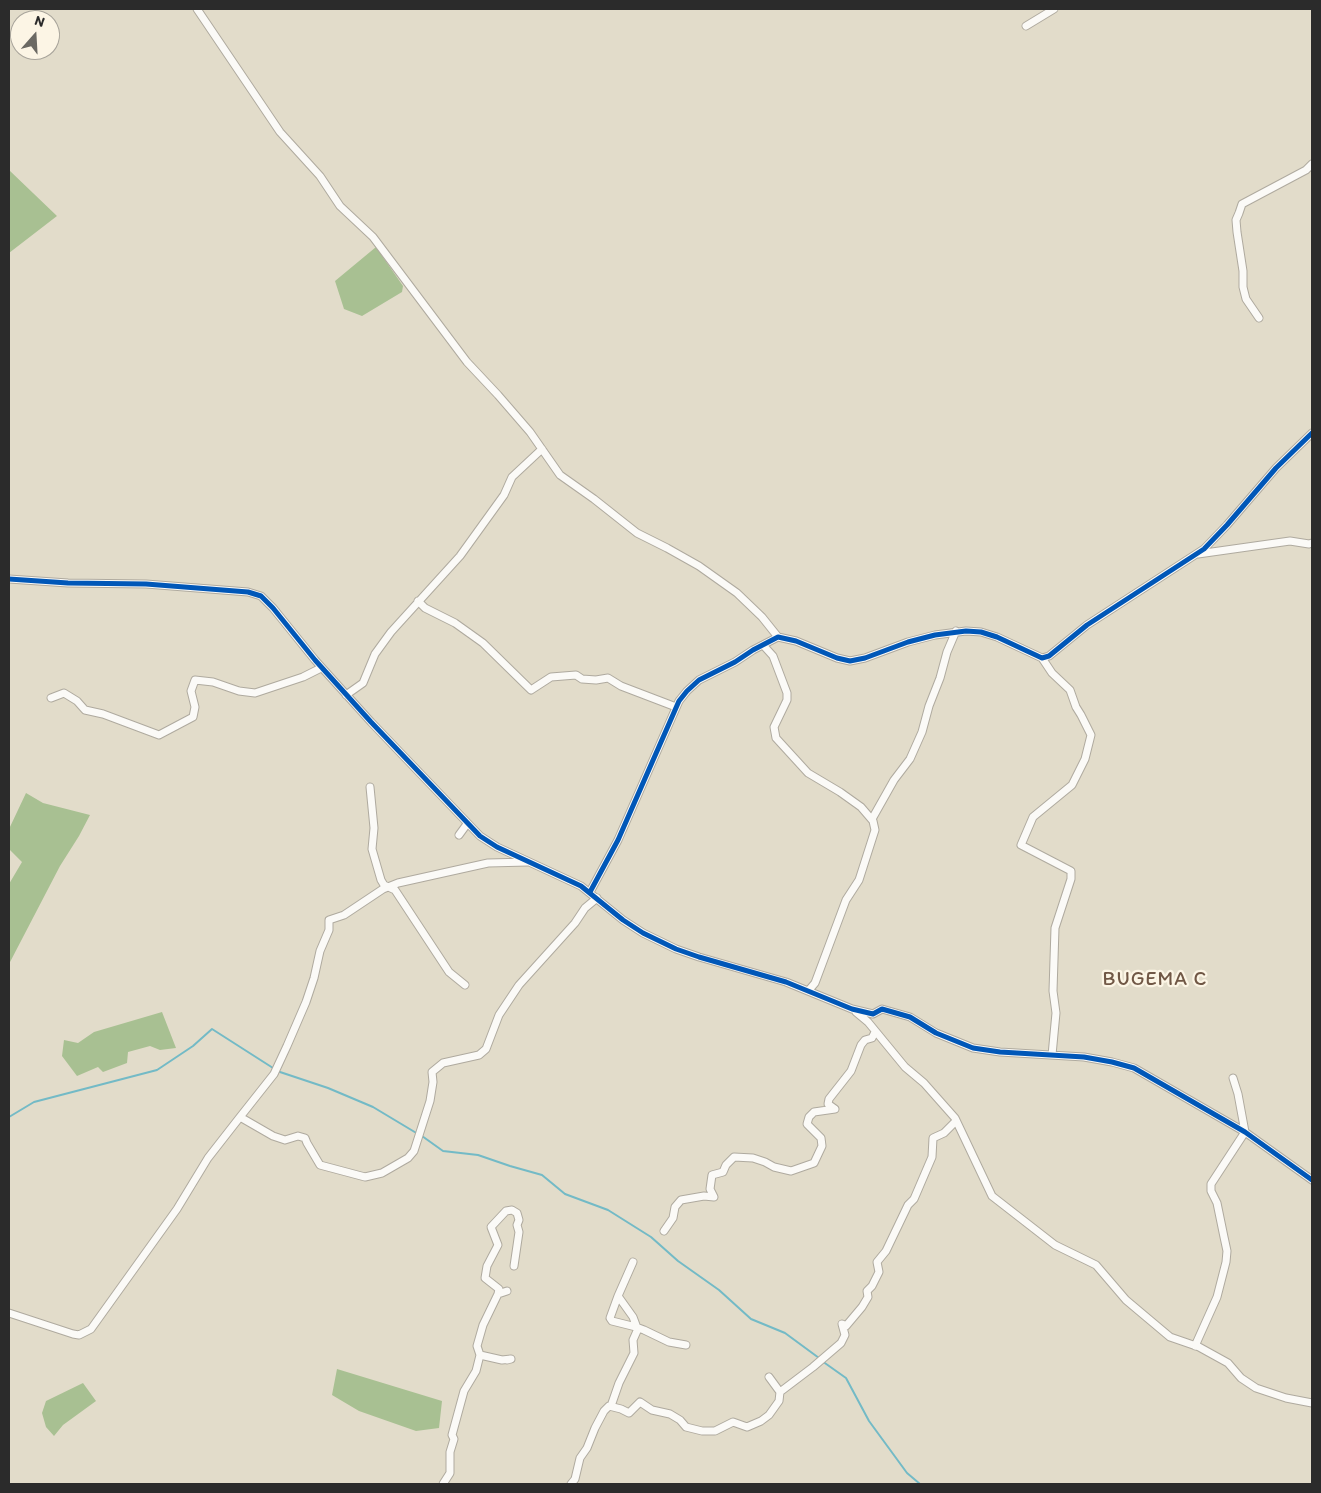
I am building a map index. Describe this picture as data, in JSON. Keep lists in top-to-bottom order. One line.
{"districts":["BUGEMA C"],"north":"top"}
